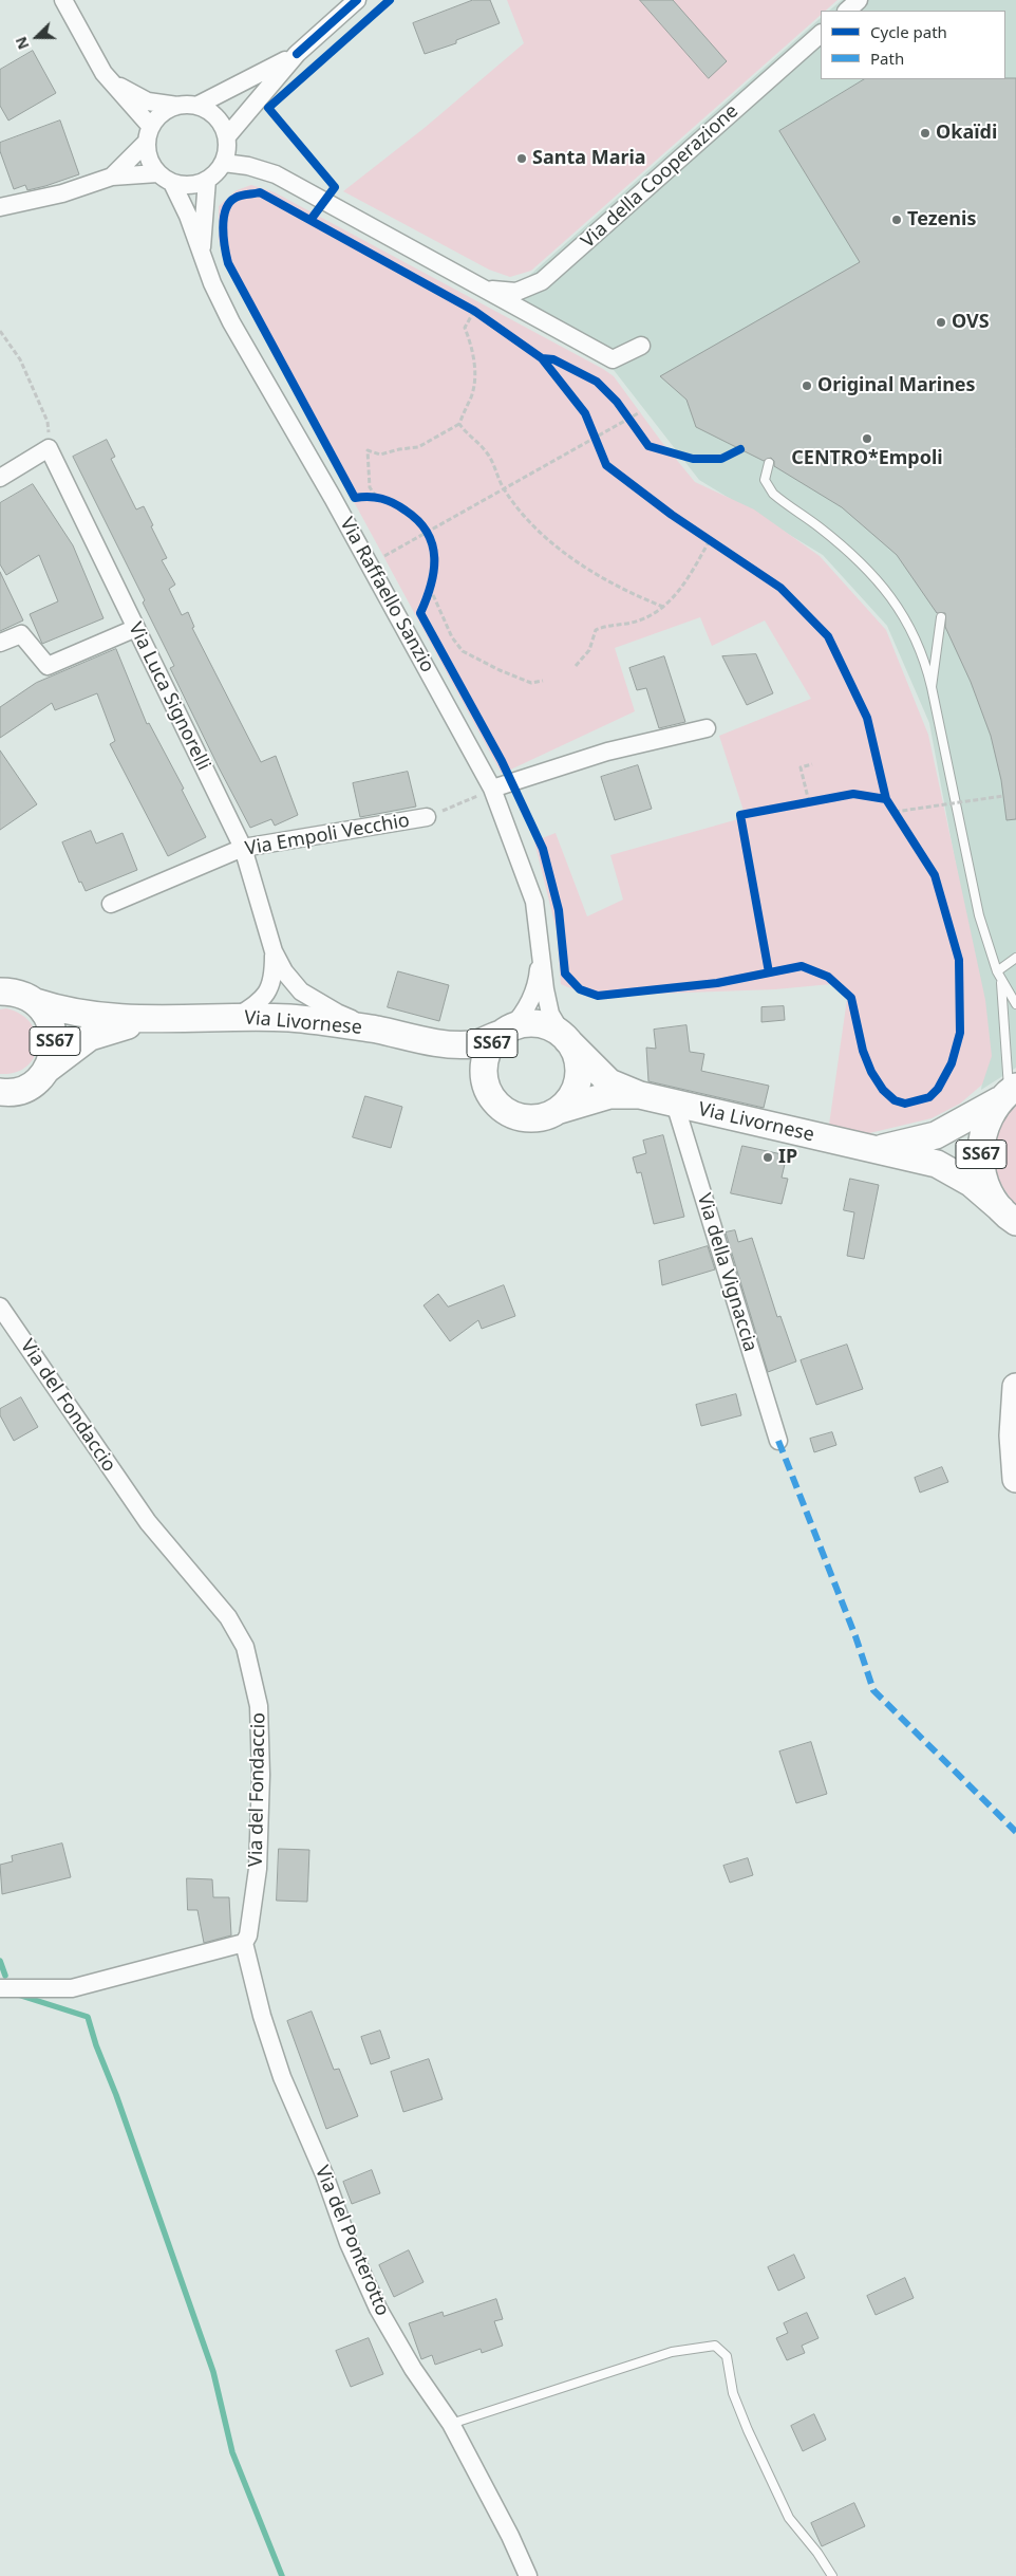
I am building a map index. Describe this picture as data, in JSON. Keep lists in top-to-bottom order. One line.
{"streets":{"main road":["Via Livornese","SS67"],"street":["Via della Cooperazione","Via Raffaello Sanzio","Via Luca Signorelli","Via Empoli Vecchio","Via della Vignaccia","Via del Fondaccio","Via del Ponterotto"]},"crossings":[["Via della Cooperazione","Via Raffaello Sanzio"],["Via Raffaello Sanzio","Via Livornese"],["Via Raffaello Sanzio","SS67"],["Via Luca Signorelli","Via Empoli Vecchio"],["Via Livornese","SS67"],["Via Livornese","Via della Vignaccia"],["Via del Fondaccio","Via del Ponterotto"]],"places":["Okaïdi","Santa Maria","Tezenis","OVS","Original Marines","CENTRO*Empoli","IP"],"legend":["Cycle path","Path"],"north":"left"}
